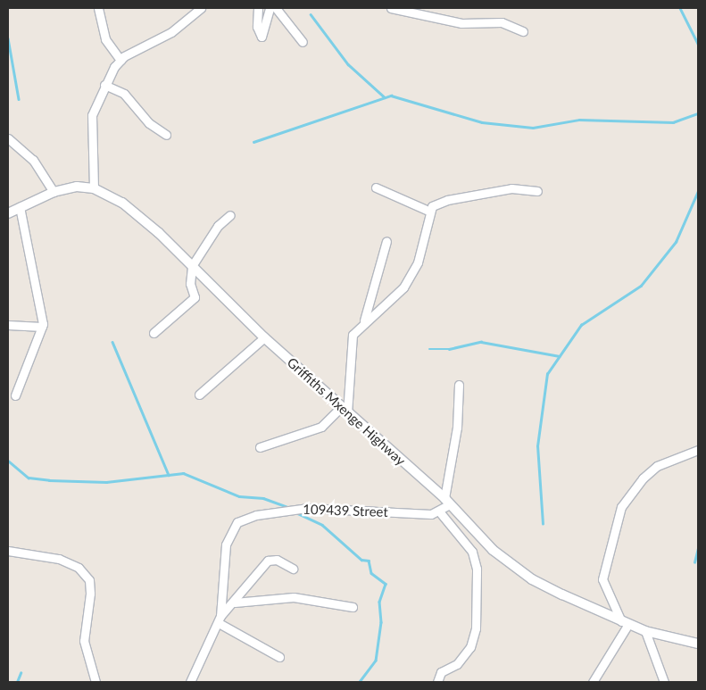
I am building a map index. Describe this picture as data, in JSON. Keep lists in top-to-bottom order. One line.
{"streets":{"street":["Griffiths Mxenge Highway","109439 Street"]},"crossings":[["Griffiths Mxenge Highway","109439 Street"]]}
